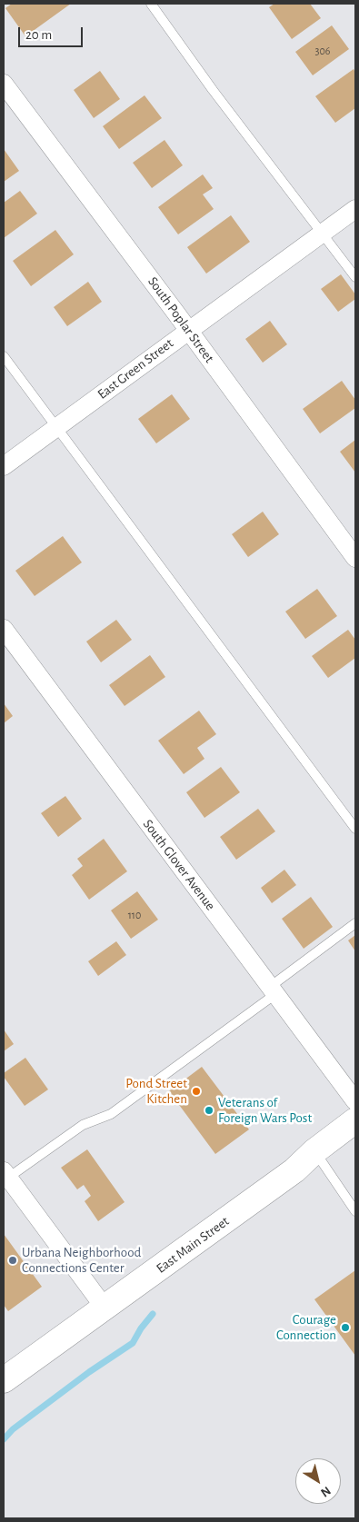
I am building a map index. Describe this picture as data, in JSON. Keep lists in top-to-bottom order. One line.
{"streets":{"main road":["East Main Street"],"street":["South Poplar Street","East Green Street","South Glover Avenue"]},"crossings":[["South Poplar Street","East Green Street"]],"places":["Pond Street Kitchen","Veterans of Foreign Wars Post","Urbana Neighborhood Connections Center","Courage Connection"],"house_numbers":["306","110"],"scale_bar":"20 m","north":"bottom right"}
